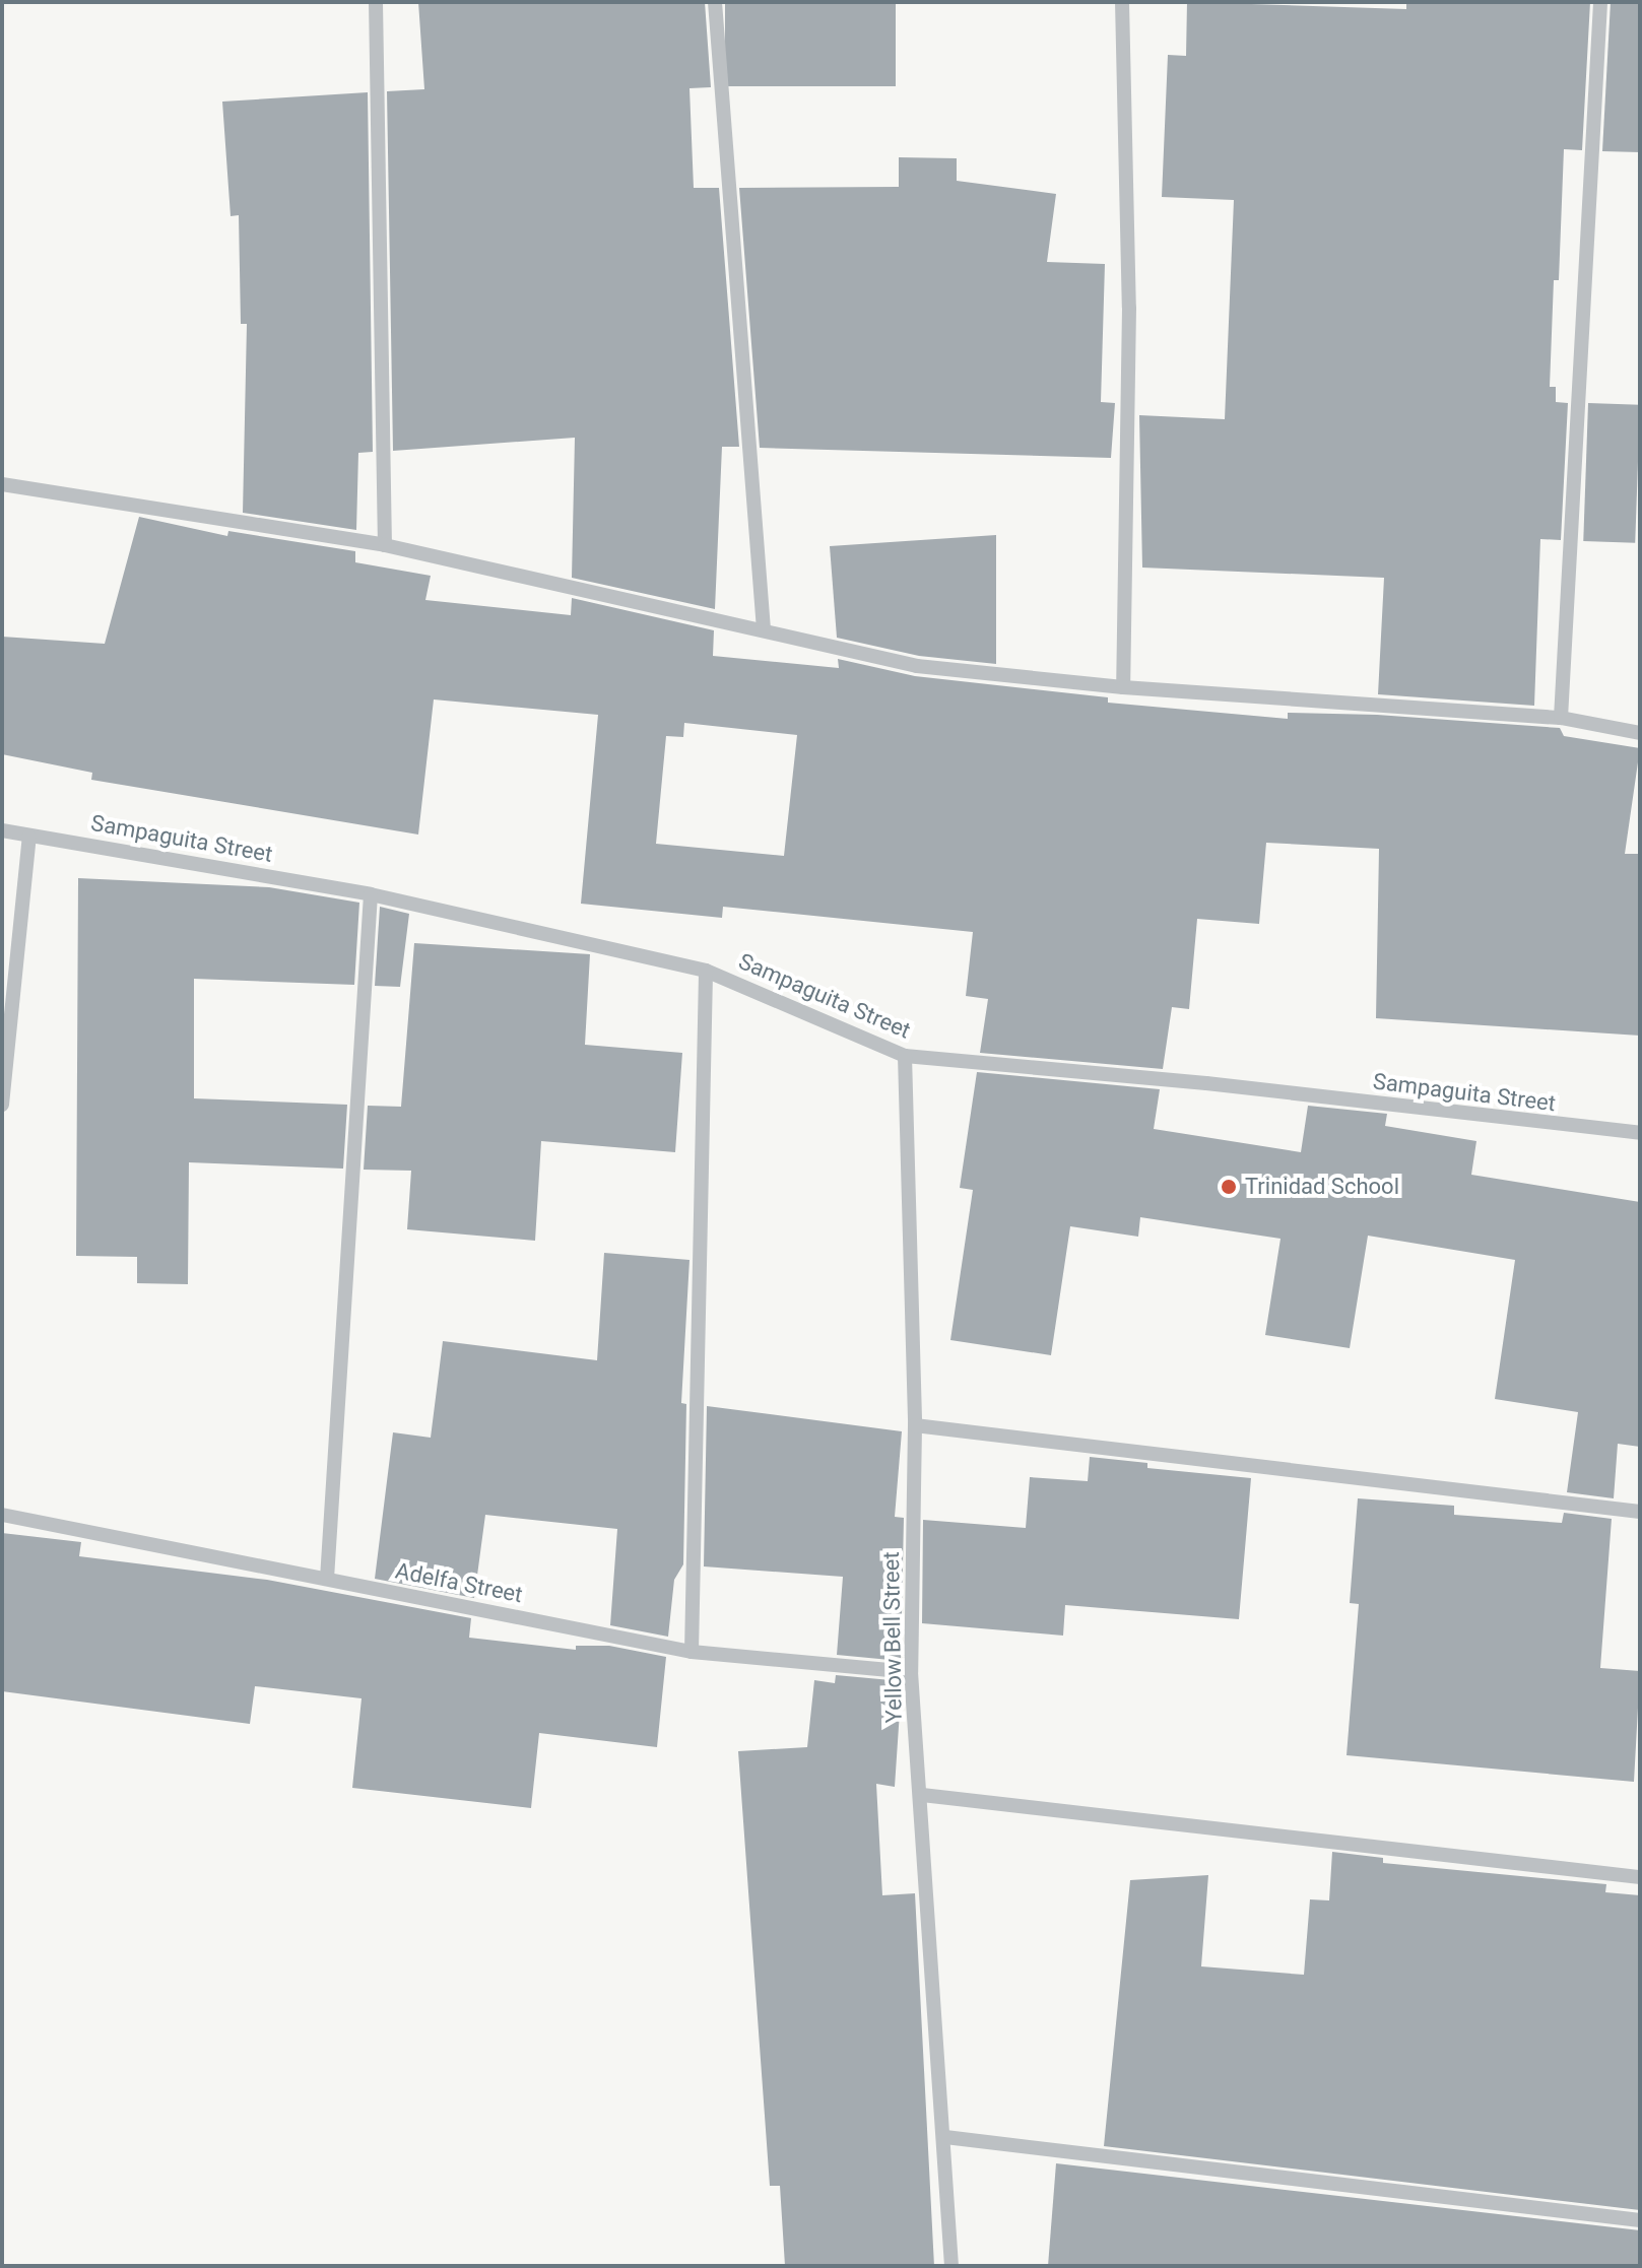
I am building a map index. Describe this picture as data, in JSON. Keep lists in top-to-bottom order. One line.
{"streets":{"street":["Sampaguita Street","Adelfa Street","Yellow Bell Street"]},"crossings":[["Sampaguita Street","Yellow Bell Street"],["Adelfa Street","Yellow Bell Street"]],"places":["Trinidad School"]}
